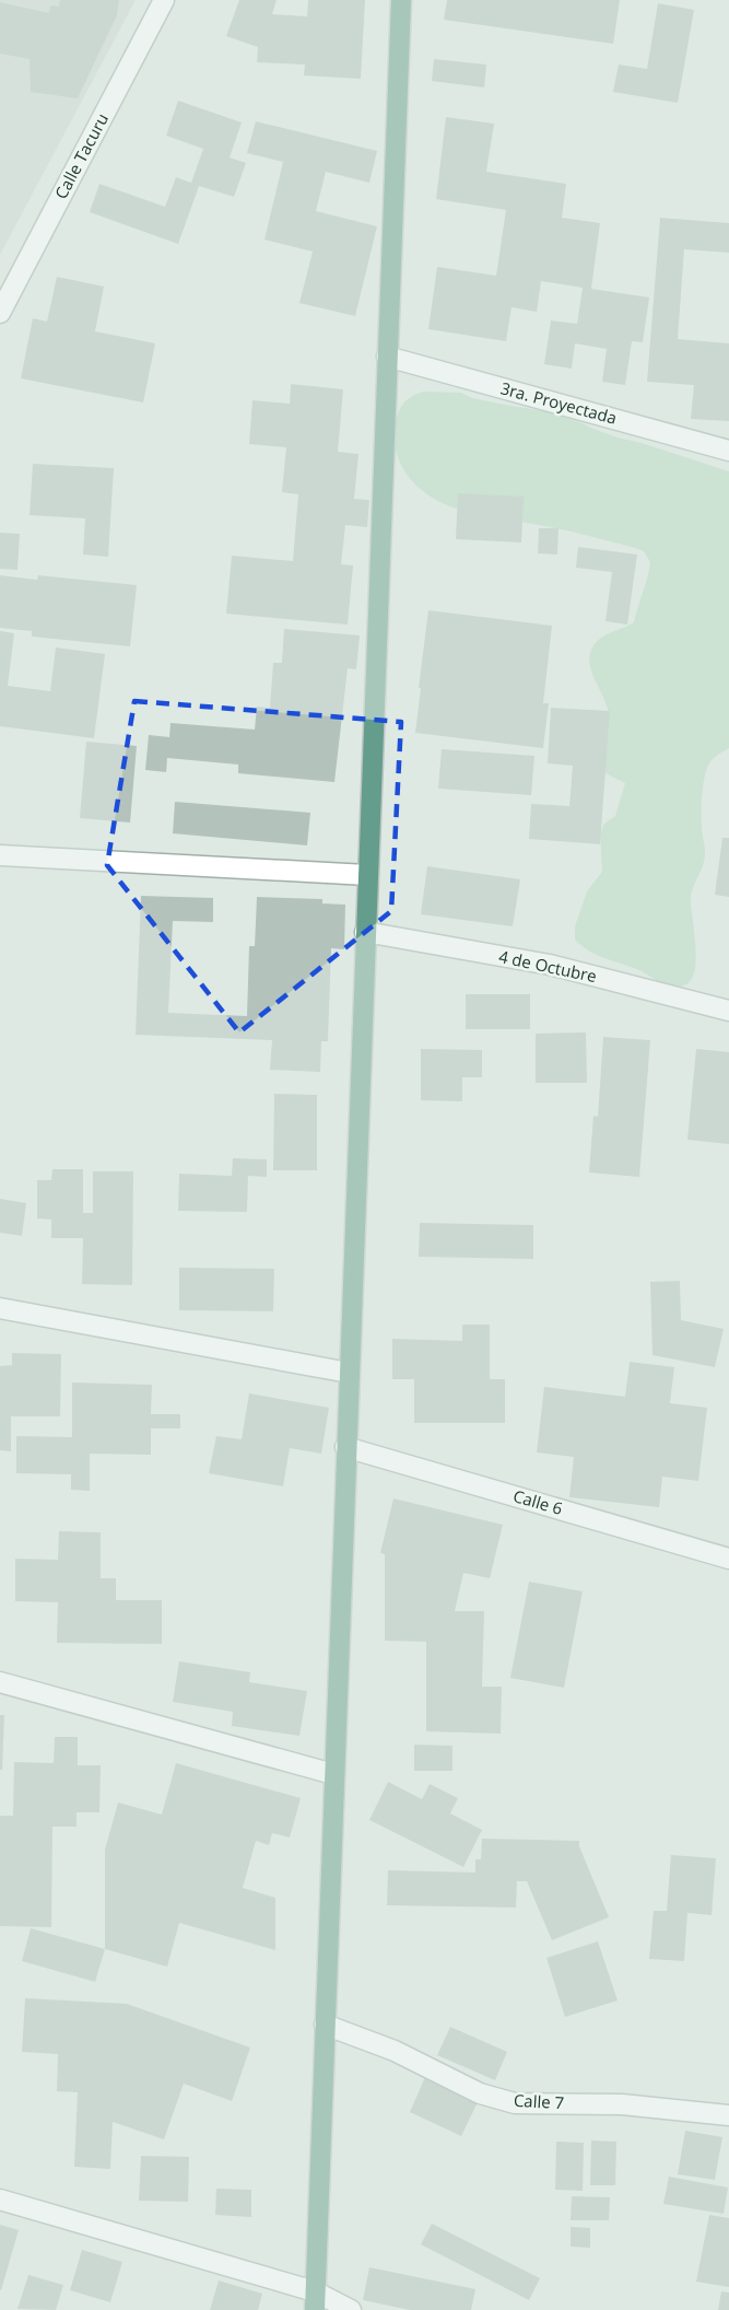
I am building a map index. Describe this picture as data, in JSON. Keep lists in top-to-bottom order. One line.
{"streets":{"street":["Calle Tacuru","3ra. Proyectada","4 de Octubre","Calle 6","Calle 7"]}}
